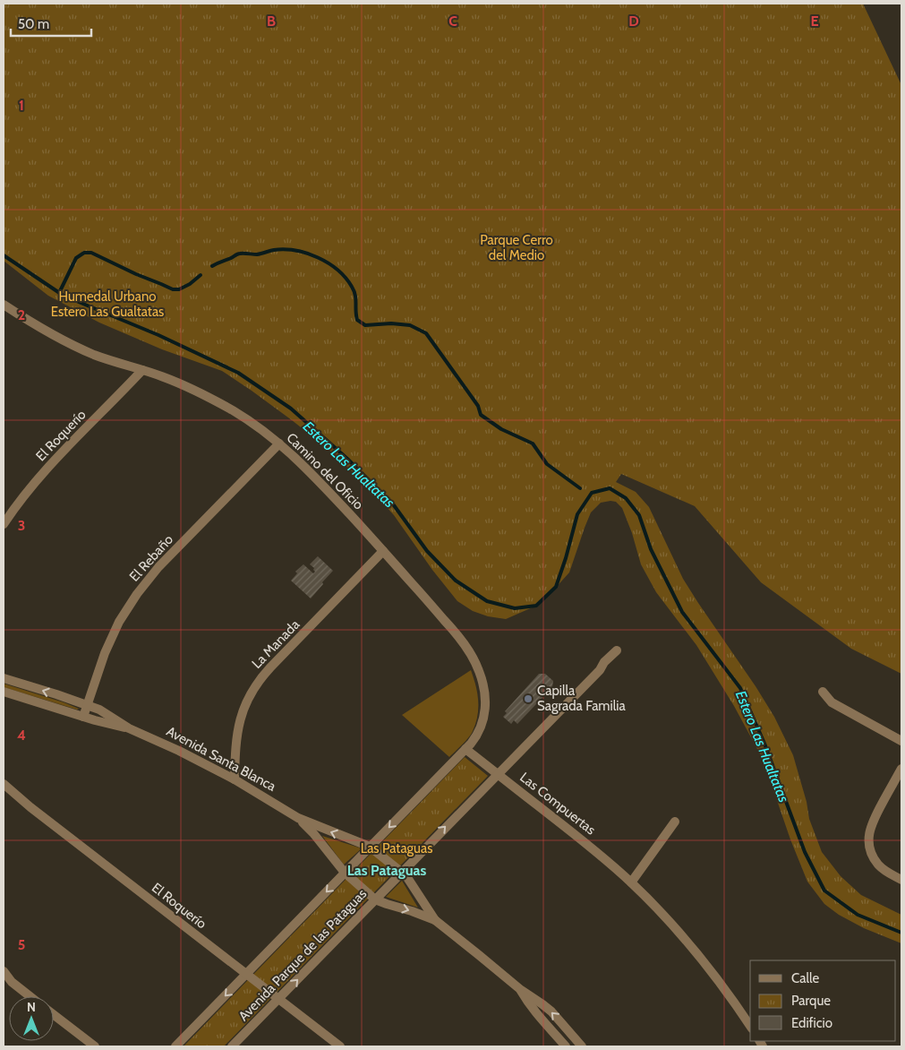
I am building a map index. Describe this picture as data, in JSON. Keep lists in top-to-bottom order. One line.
{"streets":{"street":["El Roquerío","Camino del Oficio","El Rebaño","La Manada","Avenida Santa Blanca","Las Compuertas","Avenida Parque de las Pataguas"]},"crossings":[["El Roquerío","Camino del Oficio"],["El Roquerío","Avenida Parque de las Pataguas"],["Camino del Oficio","El Rebaño"],["Camino del Oficio","La Manada"],["Camino del Oficio","Las Compuertas"],["Camino del Oficio","Avenida Parque de las Pataguas"],["El Rebaño","Avenida Santa Blanca"],["La Manada","Avenida Santa Blanca"],["Avenida Santa Blanca","Avenida Parque de las Pataguas"],["Las Compuertas","Avenida Parque de las Pataguas"]],"districts":["Las Pataguas"],"water":["Estero Las Hualtatas"],"parks":["Parque Cerro del Medio","Humedal Urbano Estero Las Gualtatas","Las Pataguas"],"places":["Capilla Sagrada Familia"],"legend":["Calle","Parque","Edificio"],"scale_bar":"50 m","north":"top","grid":{"columns":["B","C","D","E"],"rows":["1","2","3","4","5"]}}
